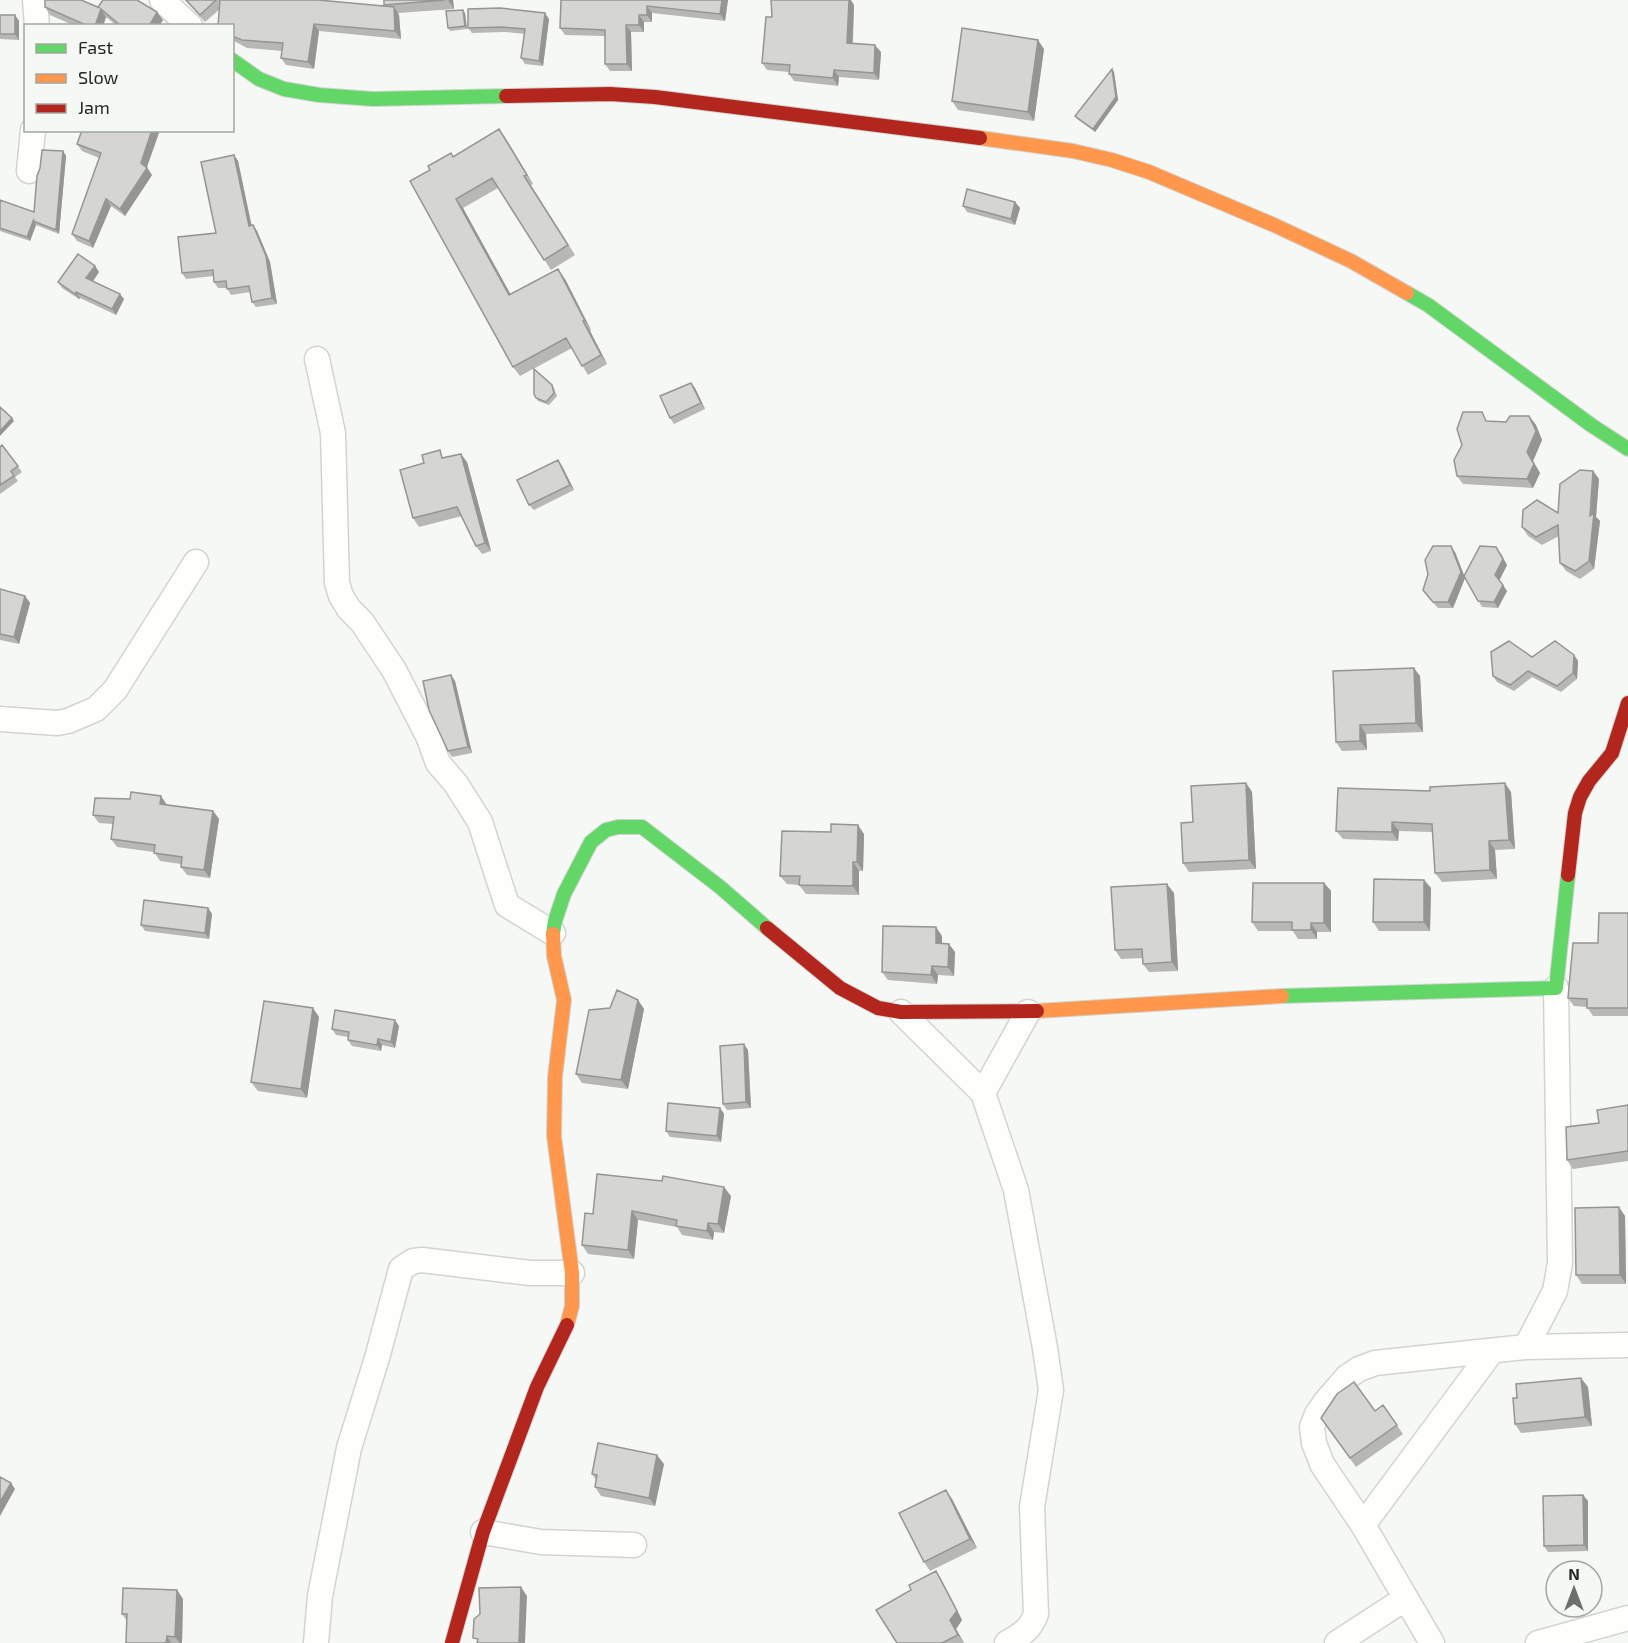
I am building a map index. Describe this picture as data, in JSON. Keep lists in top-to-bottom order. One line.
{"legend":["Fast","Slow","Jam"],"north":"top"}
